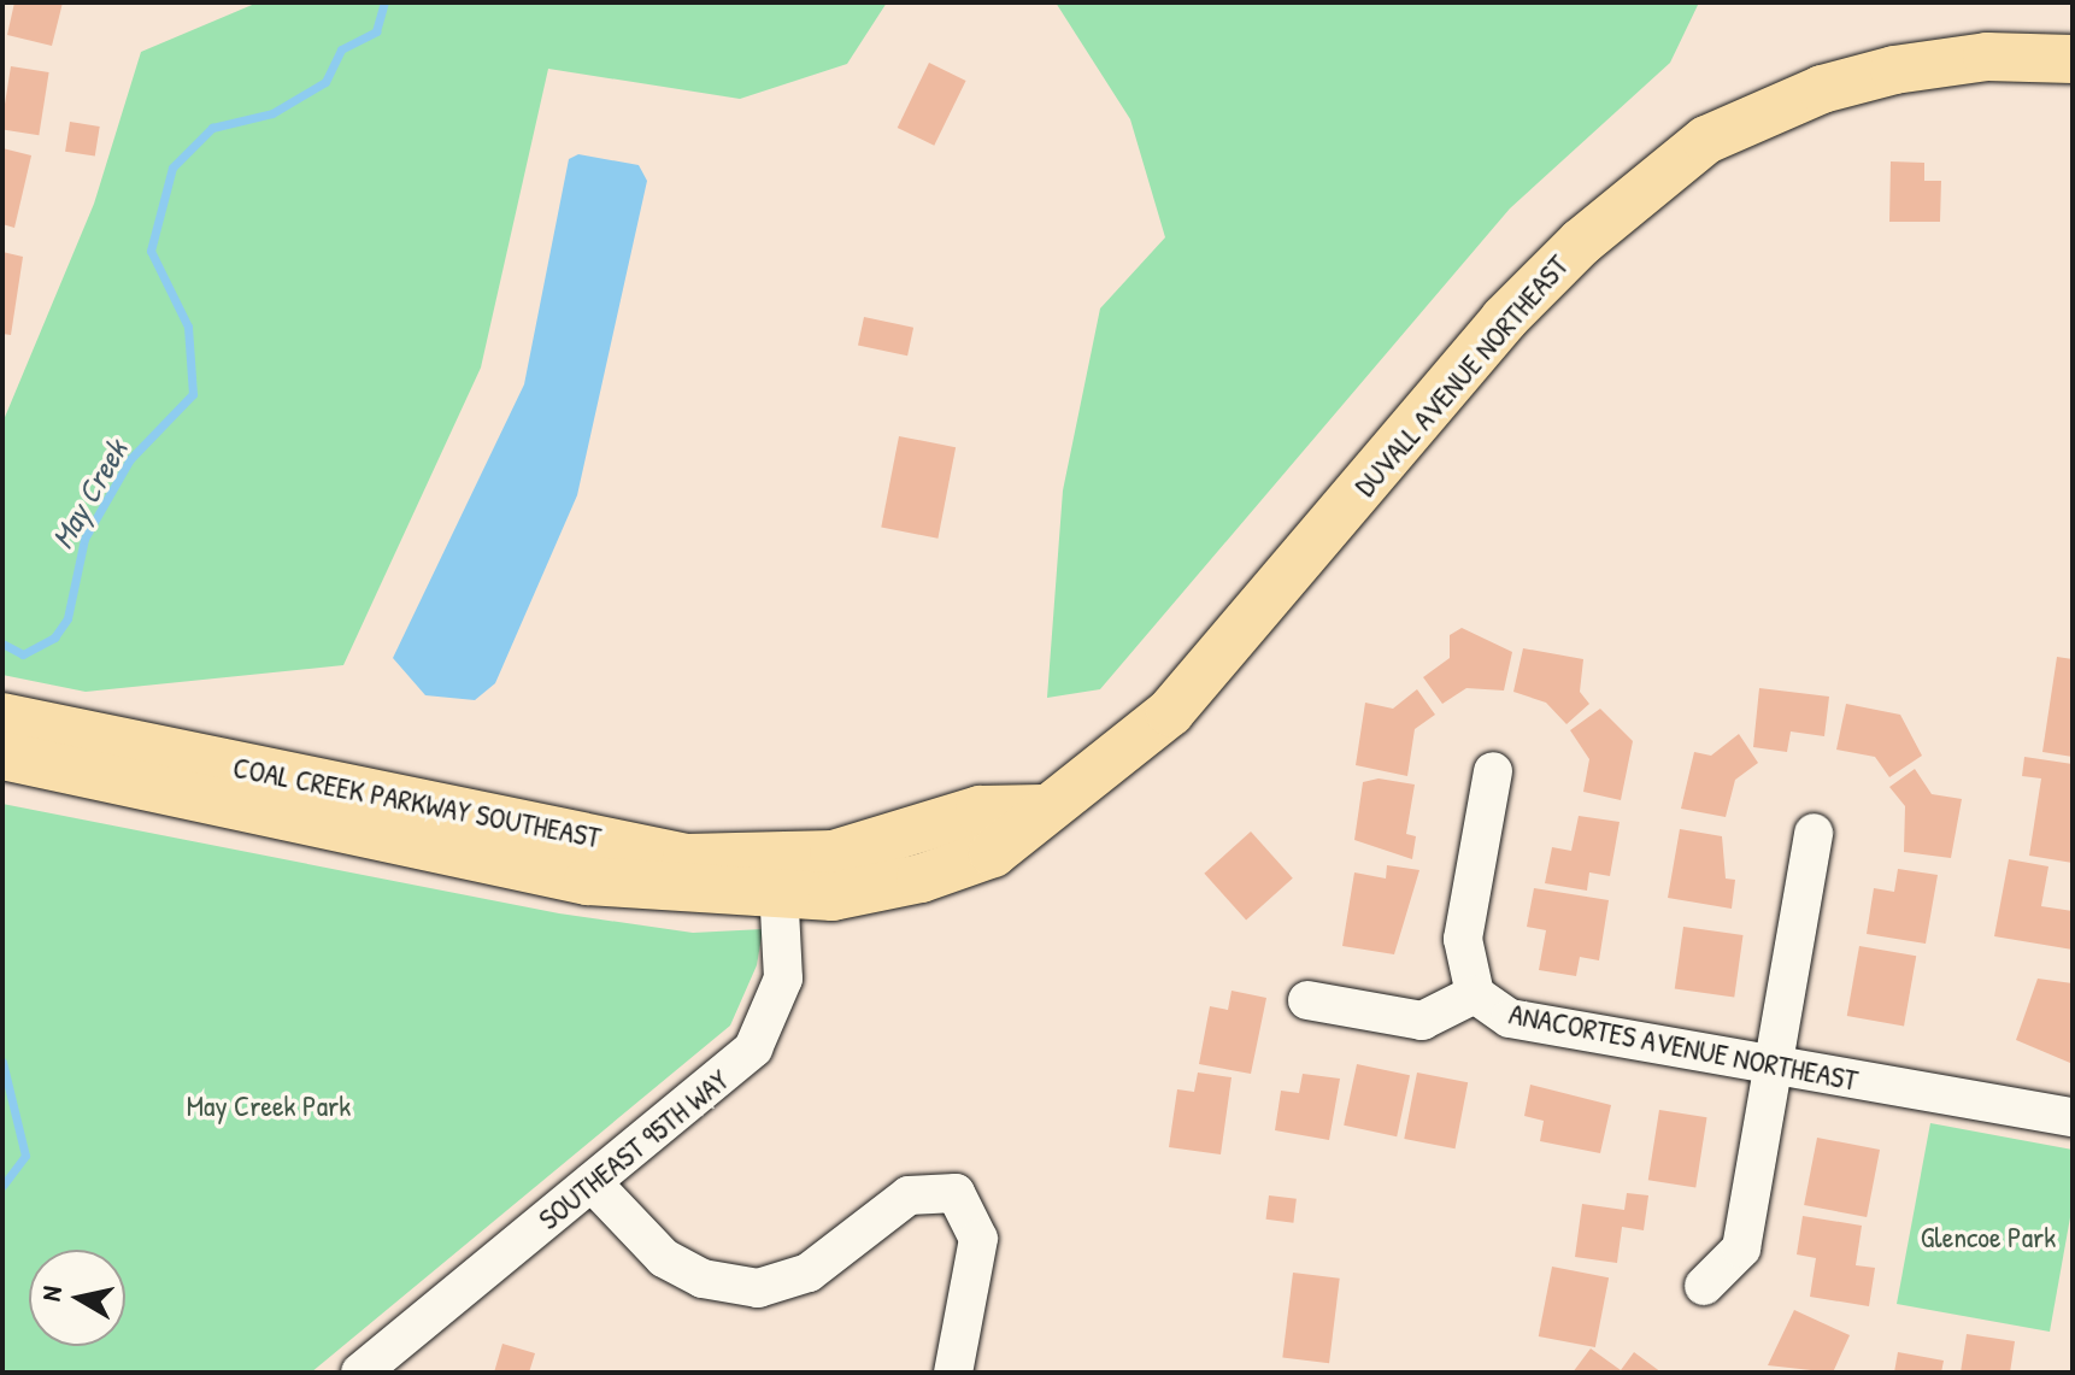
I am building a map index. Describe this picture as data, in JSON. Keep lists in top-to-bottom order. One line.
{"streets":{"main road":["DUVALL AVENUE NORTHEAST","COAL CREEK PARKWAY SOUTHEAST"],"street":["ANACORTES AVENUE NORTHEAST","SOUTHEAST 95TH WAY"]},"crossings":[["DUVALL AVENUE NORTHEAST","COAL CREEK PARKWAY SOUTHEAST"],["DUVALL AVENUE NORTHEAST","SOUTHEAST 95TH WAY"],["COAL CREEK PARKWAY SOUTHEAST","SOUTHEAST 95TH WAY"]],"water":["May Creek"],"parks":["May Creek Park","Glencoe Park"],"north":"left"}
